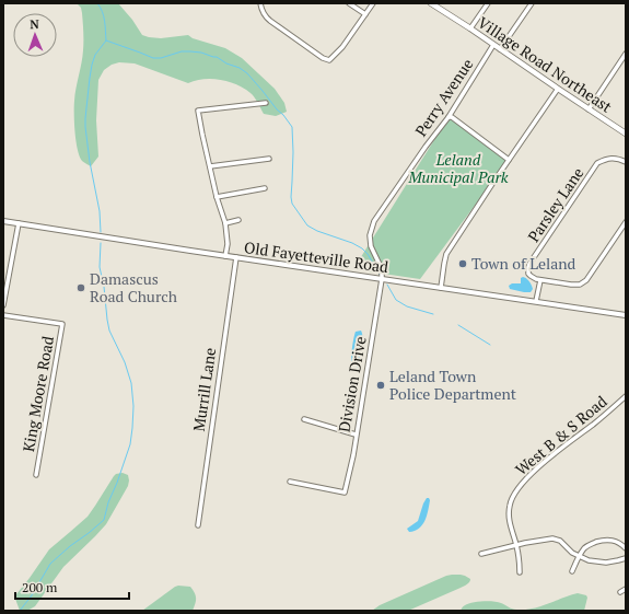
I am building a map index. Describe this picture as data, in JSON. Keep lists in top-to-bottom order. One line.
{"streets":{"main road":["Village Road Northeast"],"street":["Perry Avenue","Parsley Lane","Old Fayetteville Road","Division Drive","Murrill Lane","King Moore Road","West B & S Road"]},"crossings":[["Village Road Northeast","Perry Avenue"],["Perry Avenue","Old Fayetteville Road"],["Perry Avenue","Division Drive"],["Old Fayetteville Road","Division Drive"],["Old Fayetteville Road","Murrill Lane"]],"parks":["Leland Municipal Park"],"places":["Town of Leland","Damascus Road Church","Leland Town Police Department"],"scale_bar":"200 m","north":"top"}
